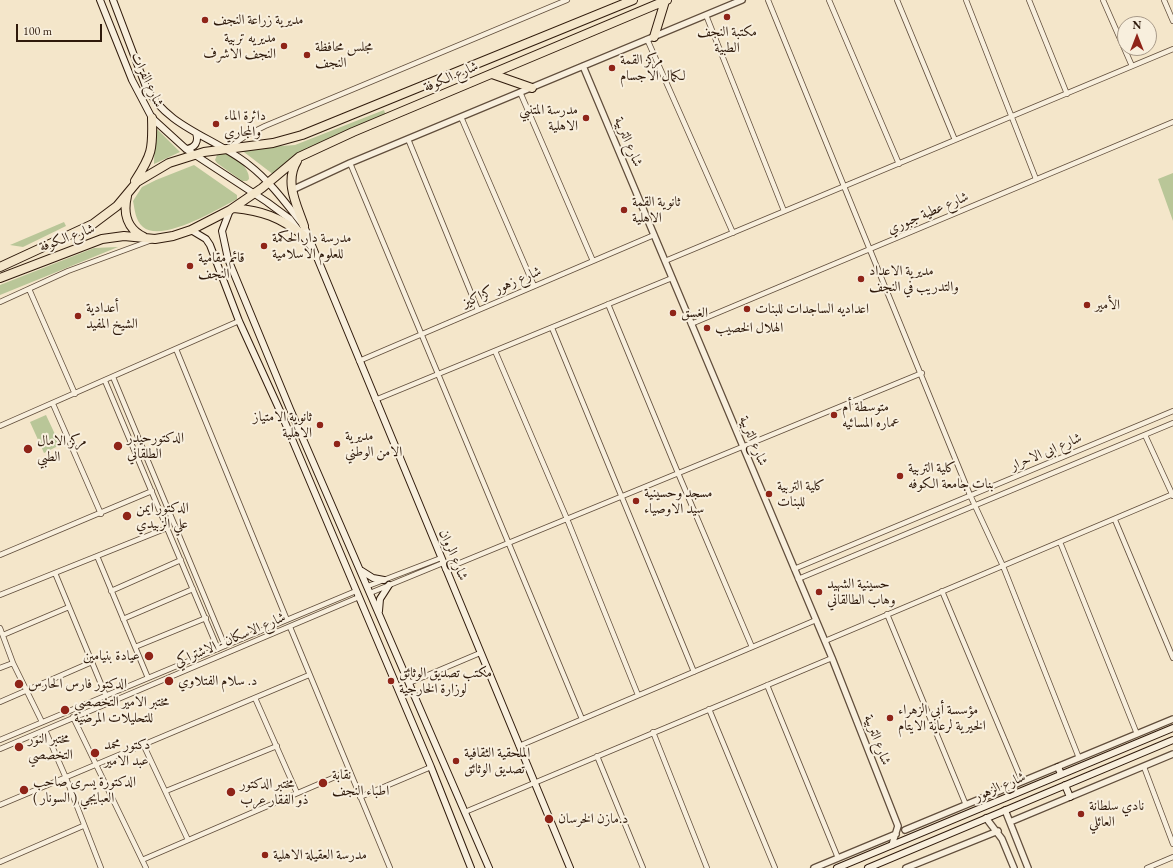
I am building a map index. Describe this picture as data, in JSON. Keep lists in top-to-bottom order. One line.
{"streets":{"highway":["شارع الكوفة"],"main road":["شارع الفرات","شارع الروان","شارع الزهور"],"street":["شارع التربية","شارع عطية جبوري","شارع زهور كزاكيز","شارع ابی الاحرار","شارع الاسكان - الاشتراكي"]},"crossings":[["شارع الكوفة","شارع الفرات"],["شارع الكوفة","شارع الروان"],["شارع الفرات","شارع الروان"],["شارع التربية","شارع عطية جبوري"],["شارع التربية","شارع زهور كزاكيز"],["شارع التربية","شارع ابی الاحرار"],["شارع زهور كزاكيز","شارع الروان"]],"places":["مكتبة النجف الطبية","مديرية زراعة النجف","مديريه تربية النجف الاشرف","مجلس محافظة النجف","مركز القمة لكمال الاجسام","مدرسة المتنبي الاهلية","دائرة الماء والمجاري","ثانوية القمة الاهلية","مدرسة دار الحكمة للعلوم الاسلامية","قائم مقامية النجف","مديرية الاعداد والتدريب في النجف","الأمير","اعداديه الساجدات للبنات","الغسق","أعدادية الشيخ المفيد","الهلال الخصيب","متوسطة أم عماره المسائيه","ثانوية الامتياز الاهلية","مديرية الامن الوطني","الدكتورحيدر الطلقاني","مركز الامال الطبي","كلية التربية بنات جامعة الكوفه","كلية التربية للبنات","مسجد وحسينية سيد الاوصياء","الدكتور ايمن علي الزبيدي","حسينية الشهيد وهاب الطالقاني","عيادة بنيامين","د. سلام الفتلاوي","مكتب تصديق الوثائق لوزارة الخارجية","الدكتور فارس الحارس","مختبر الامير التخصصي للتحليلات المرضية","مؤسسة أبي الزهراء الخيرية لرعاية الايتام","مختبر النور التخصصي","دكتور محمد عبد الامير","الملحقية الثقافية تصديق الوثائق","نقابة اطباء النجف","الدكتورة يسرى صاحب العبايجي ( السونار )","مختبر الدكتور ذو الفقار عرب","نادي سلطانة العائلي","د.مازن الخرسان","مدرسة العقيلة الاهلية"],"scale_bar":"100 m","north":"top"}
